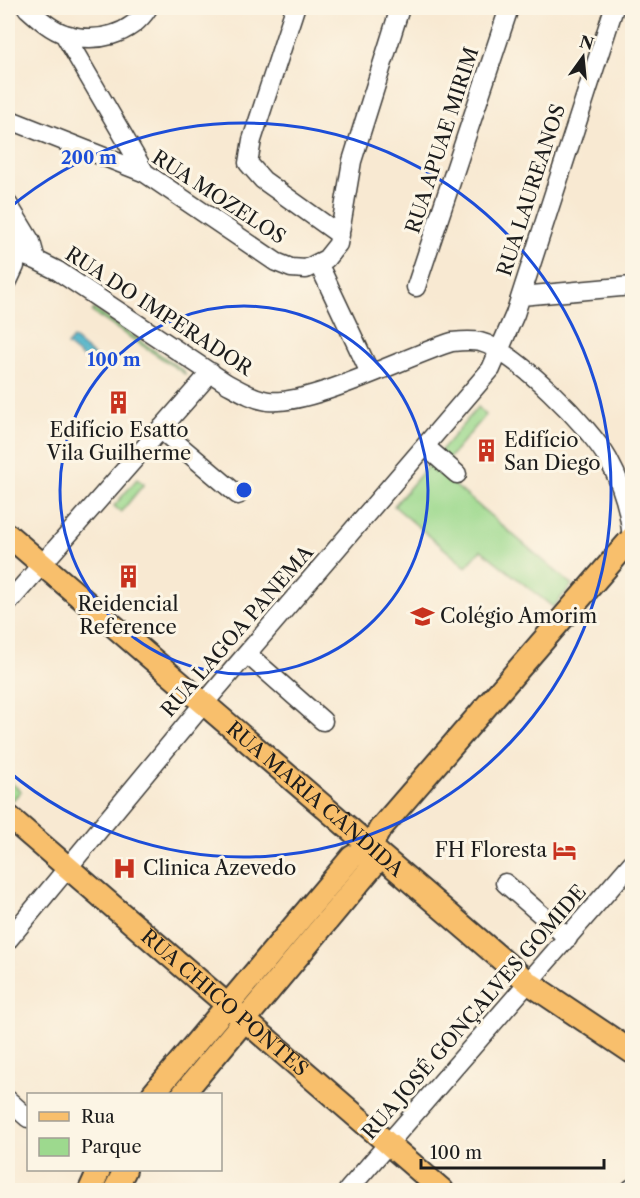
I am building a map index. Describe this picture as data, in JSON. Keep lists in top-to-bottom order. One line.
{"streets":{"main road":["RUA MARIA CÂNDIDA","RUA CHICO PONTES"],"street":["RUA APUAE MIRIM","RUA LAUREANOS","RUA MOZELOS","RUA DO IMPERADOR","RUA LAGOA PANEMA","RUA JOSÉ GONÇALVES GOMIDE"]},"crossings":[["RUA LAUREANOS","RUA DO IMPERADOR"],["RUA LAUREANOS","RUA LAGOA PANEMA"],["RUA DO IMPERADOR","RUA LAGOA PANEMA"],["RUA LAGOA PANEMA","RUA MARIA CÂNDIDA"],["RUA LAGOA PANEMA","RUA CHICO PONTES"],["RUA MARIA CÂNDIDA","RUA JOSÉ GONÇALVES GOMIDE"],["RUA CHICO PONTES","RUA JOSÉ GONÇALVES GOMIDE"]],"places":{"building":["Edifício Esatto Vila Guilherme","Edifício San Diego","Reidencial Reference"],"school or university":["Colégio Amorim"],"hotel":["FH Floresta"],"hospital":["Clinica Azevedo"]},"legend":["Rua","Parque"],"scale_bar":"100 m","north":"top","rings":["200 m","100 m"]}
